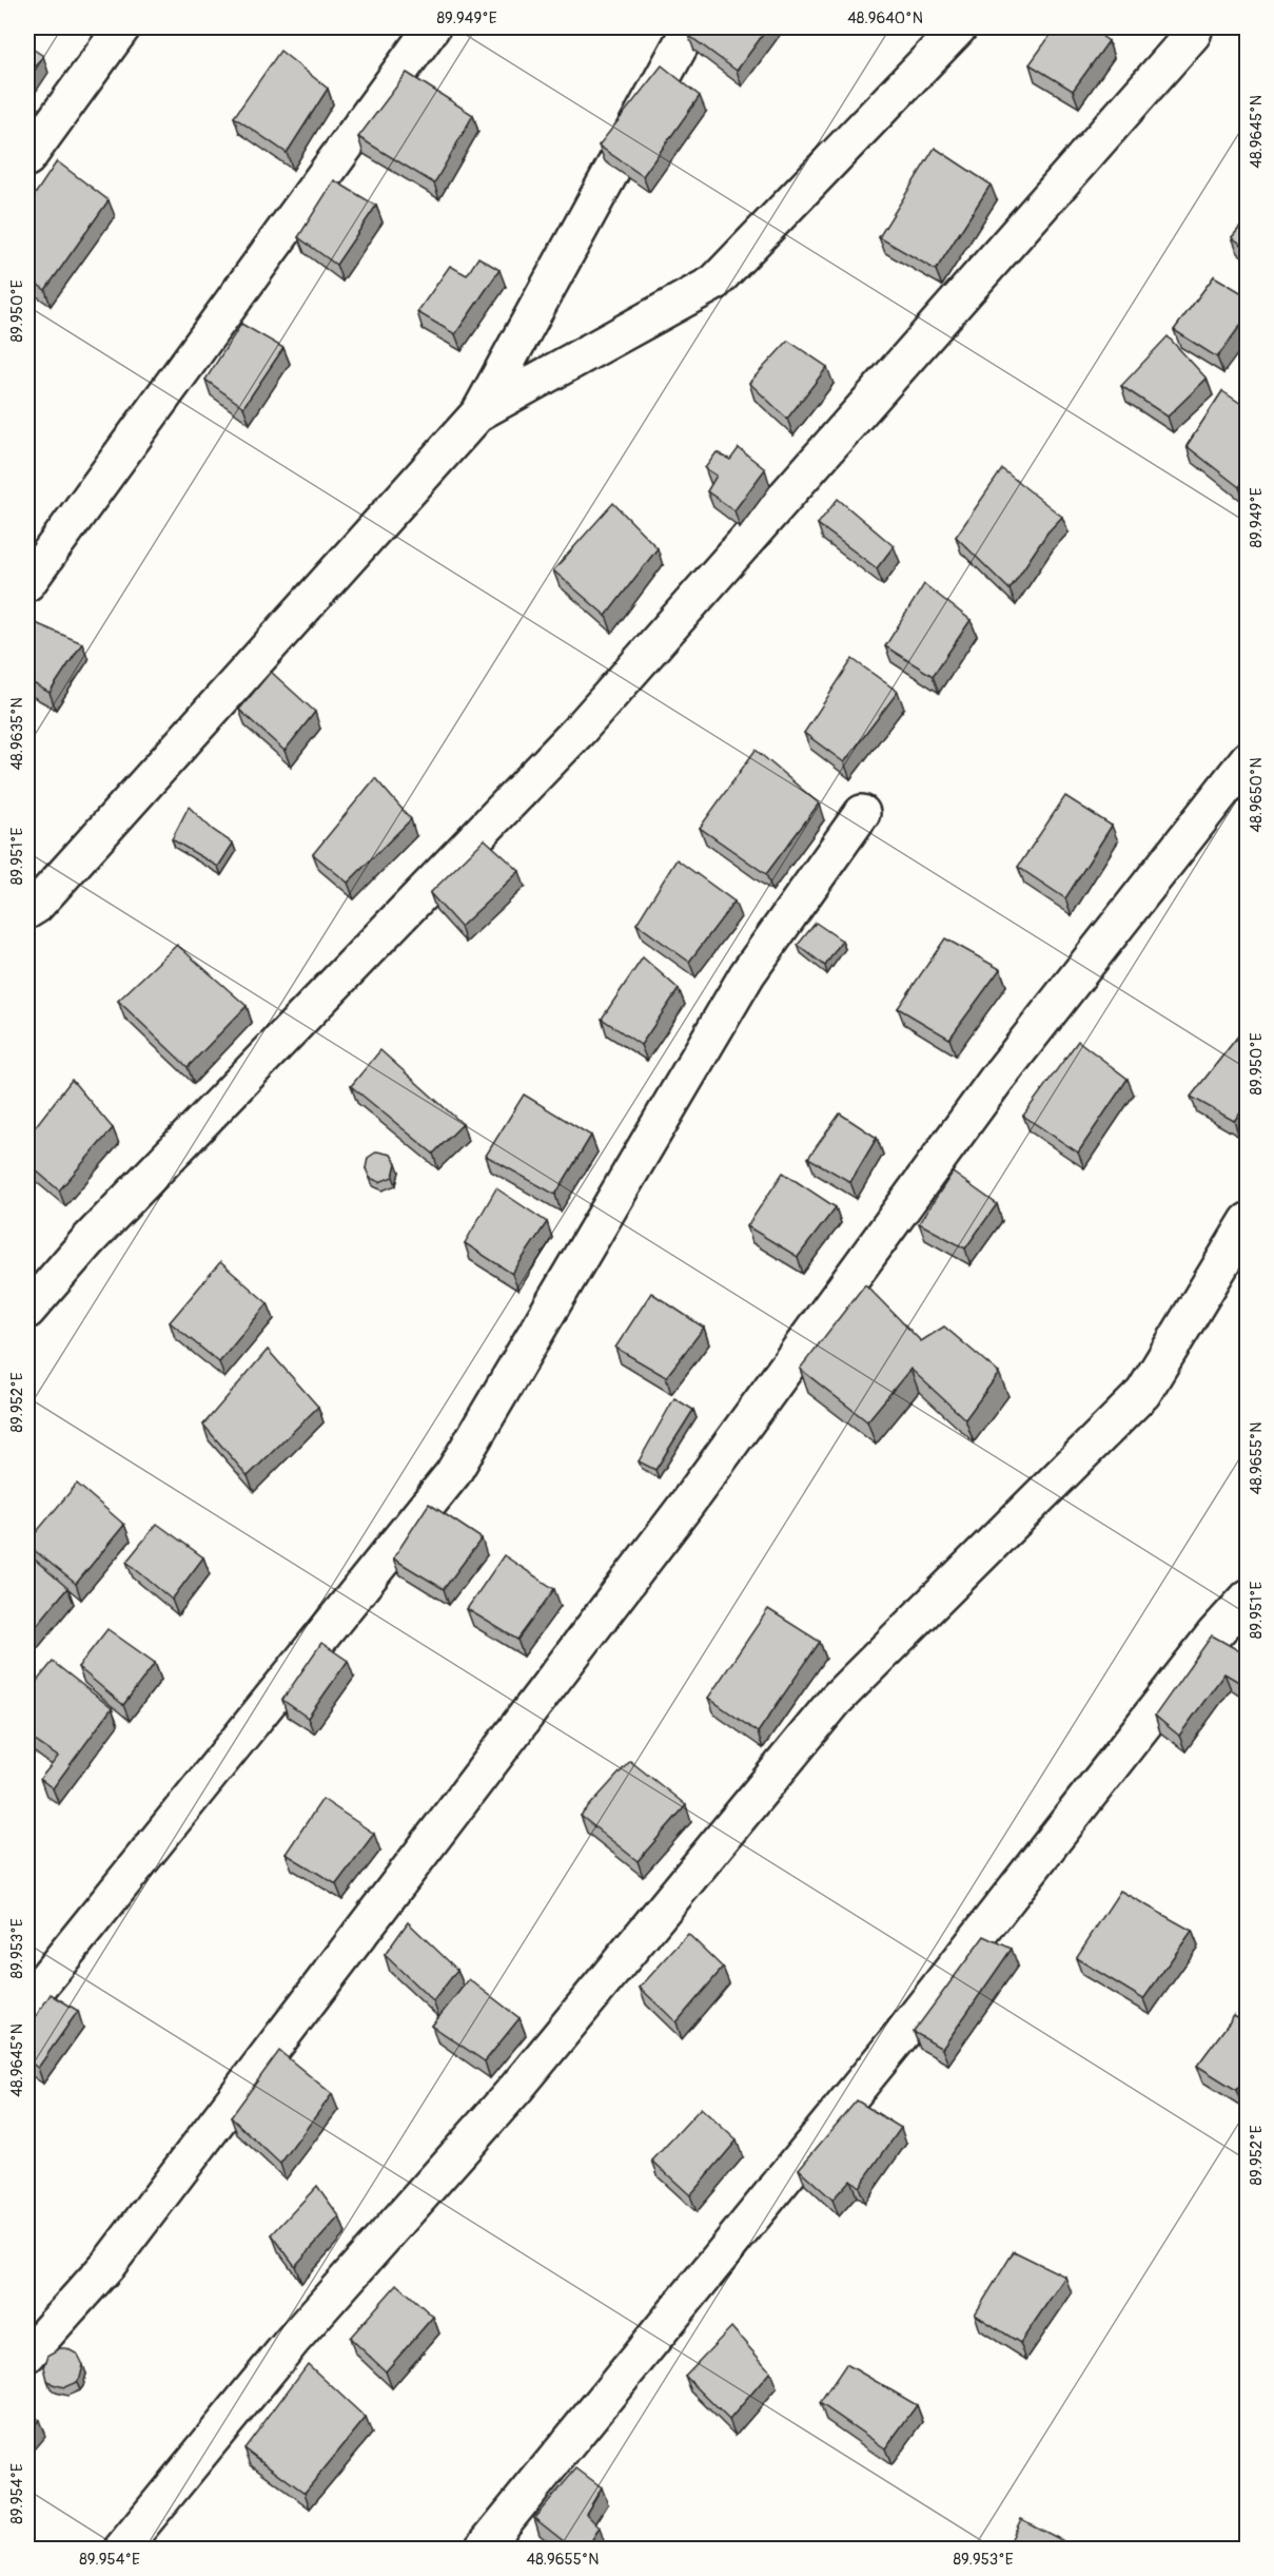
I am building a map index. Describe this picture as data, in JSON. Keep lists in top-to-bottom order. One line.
{"coordinates":["89.949°E","48.9640°N","48.9645°N","89.950°E","48.9635°N","48.9650°N","89.951°E","89.952°E","48.9655°N","89.953°E","89.954°E"]}
